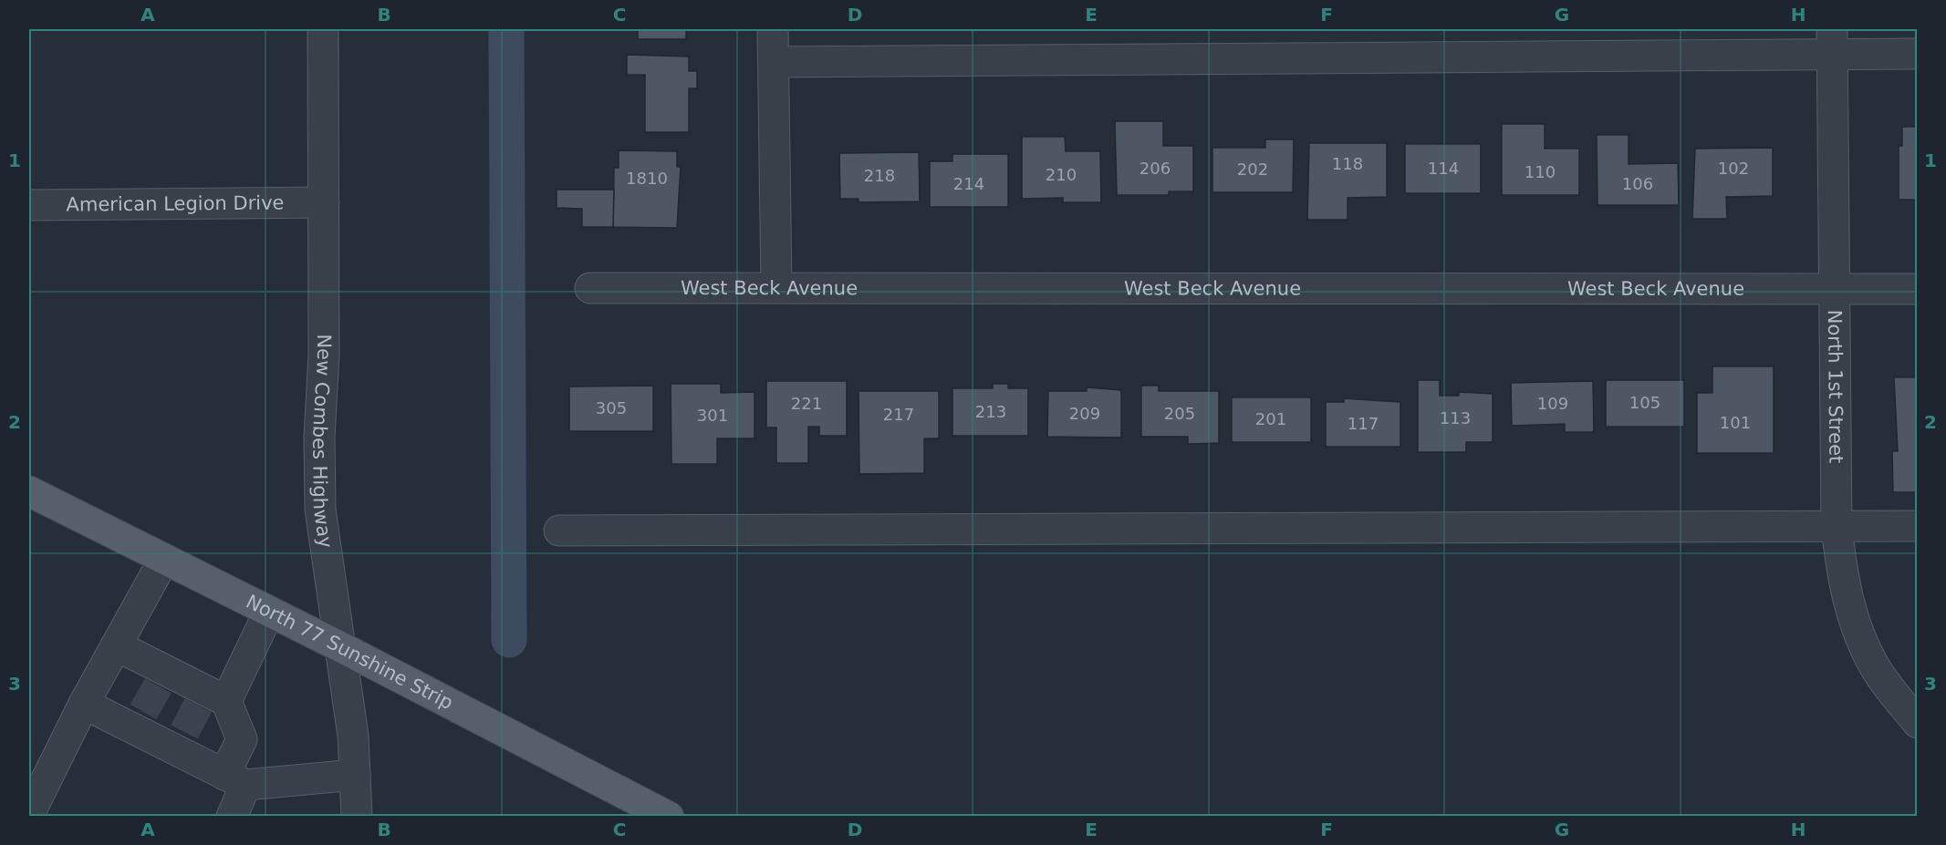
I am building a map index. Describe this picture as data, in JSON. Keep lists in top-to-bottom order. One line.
{"streets":{"main road":["North 77 Sunshine Strip"],"street":["American Legion Drive","West Beck Avenue","North 1st Street","New Combes Highway"]},"crossings":[["American Legion Drive","New Combes Highway"],["West Beck Avenue","North 1st Street"],["New Combes Highway","North 77 Sunshine Strip"]],"house_numbers":["118","206","114","102","202","110","210","218","1810","214","106","105","221","109","305","213","209","205","217","301","113","201","101","117"],"grid":{"columns":["A","B","C","D","E","F","G","H"],"rows":["1","2","3"]}}
